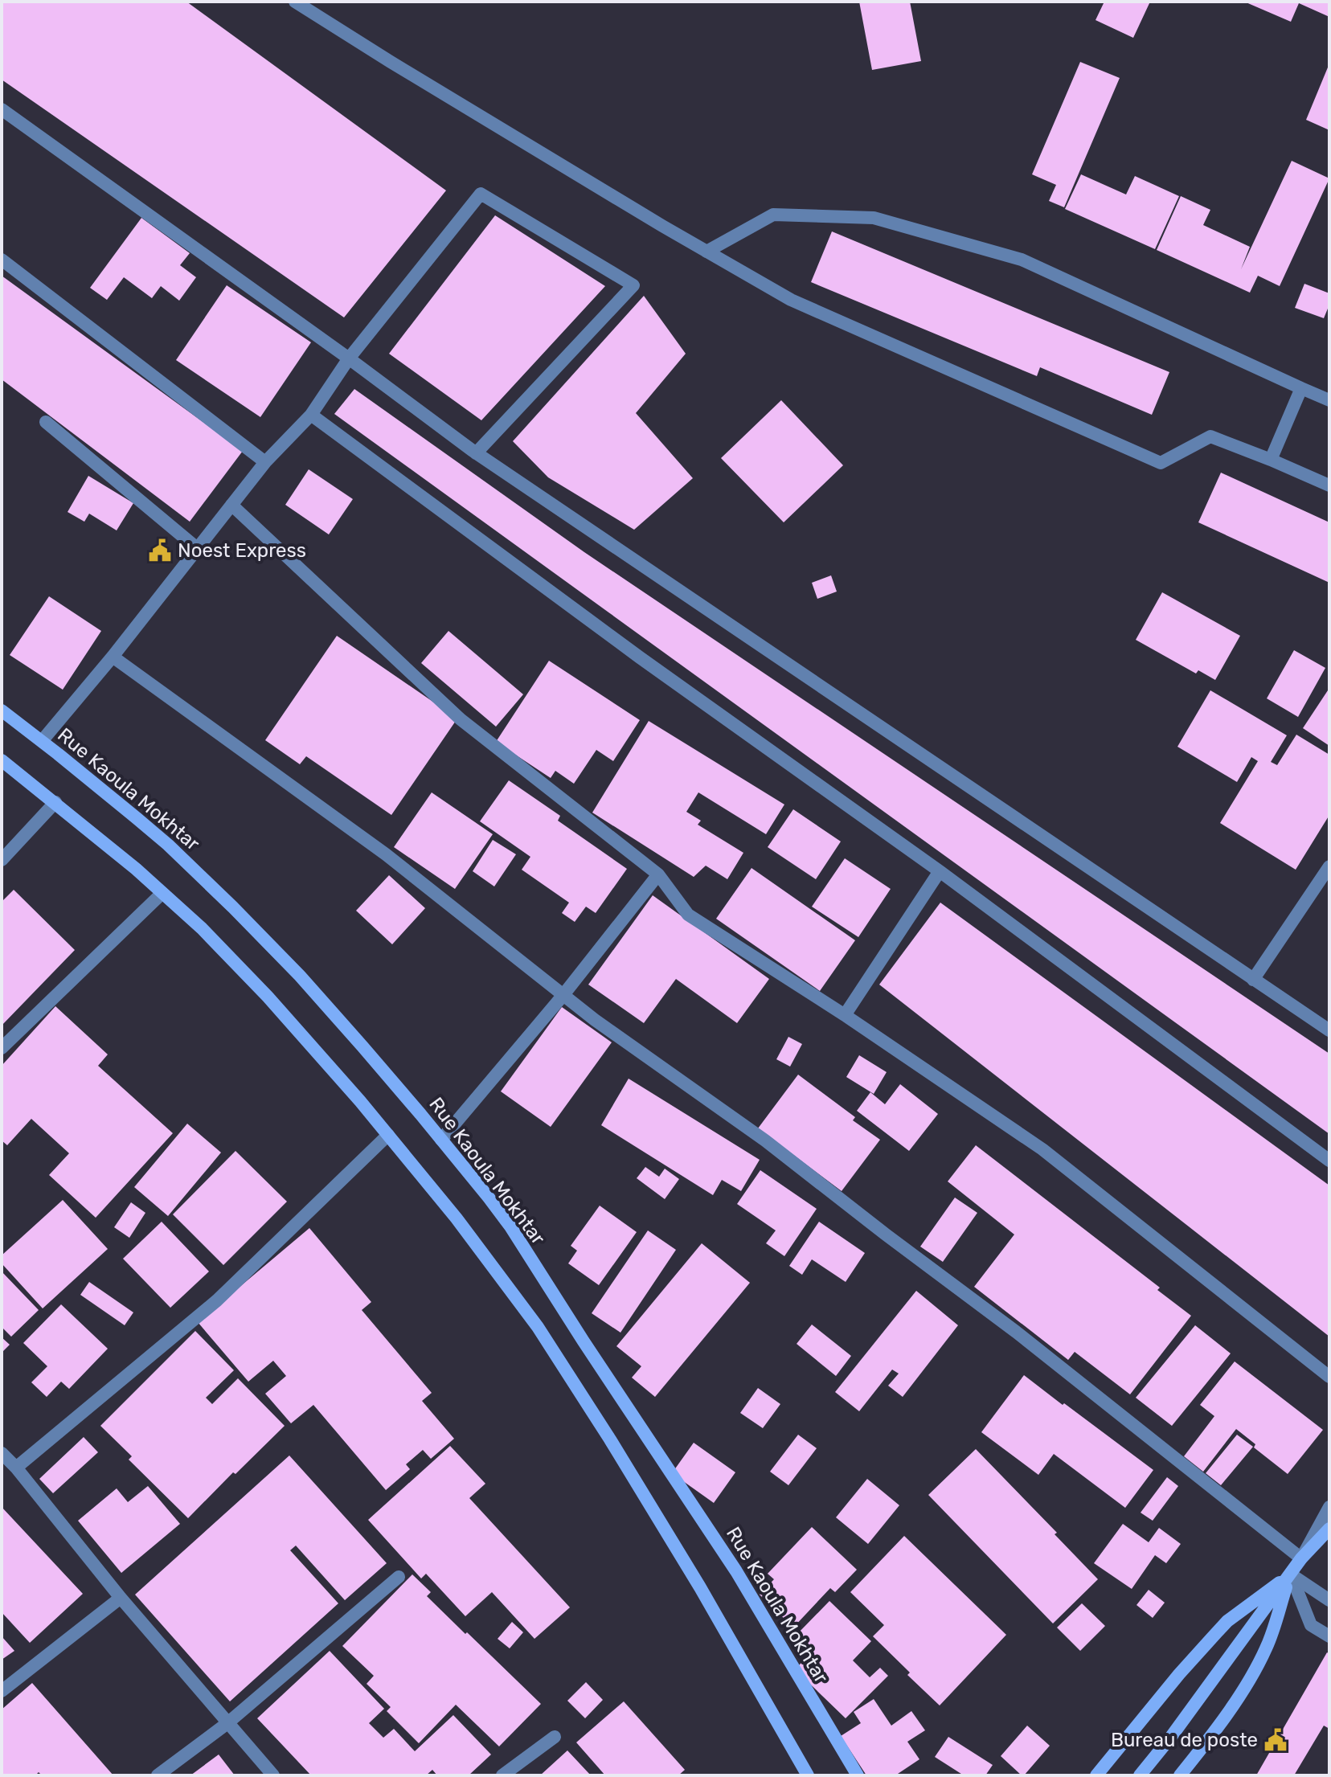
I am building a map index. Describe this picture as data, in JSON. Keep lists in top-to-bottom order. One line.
{"streets":{"main road":["Rue Kaoula Mokhtar"]},"places":{"public building":["Noest Express","Bureau de poste"]}}
